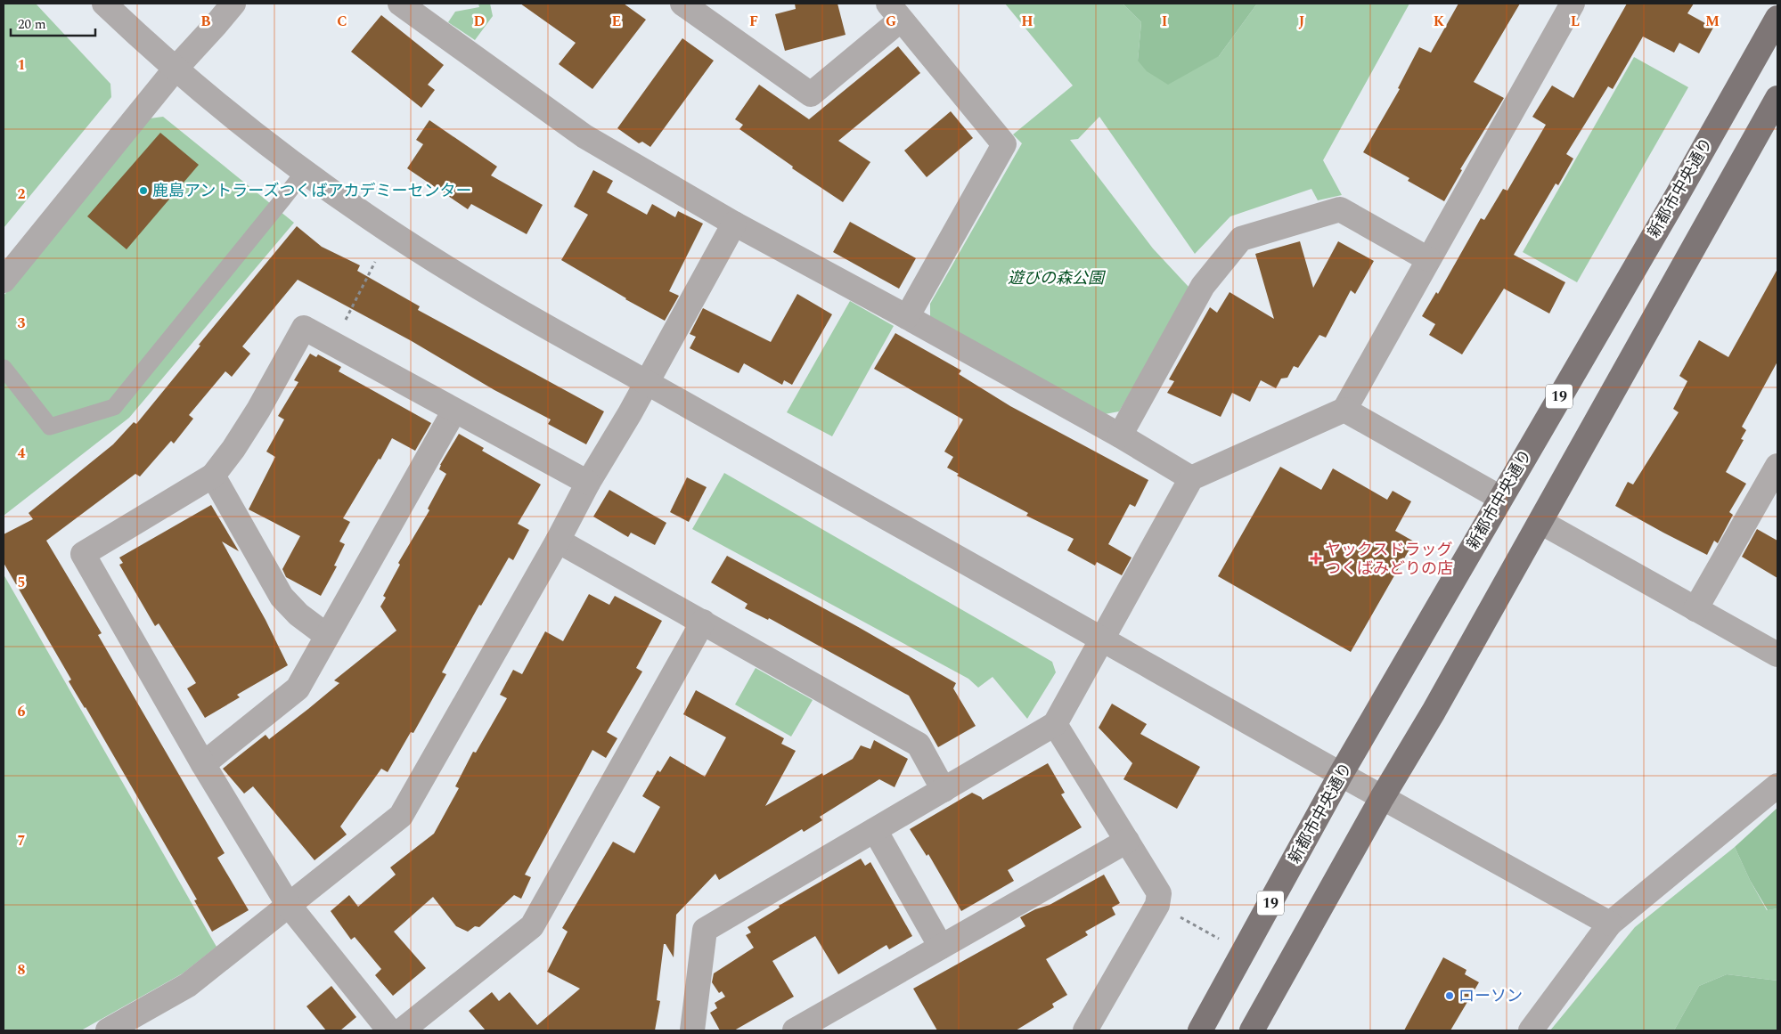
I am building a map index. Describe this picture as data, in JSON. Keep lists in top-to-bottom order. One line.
{"streets":{"main road":["新都市中央通り","19"]},"parks":["遊びの森公園"],"places":{"other":["鹿島アントラーズつくばアカデミーセンター","ローソン"],"health":["ヤックスドラッグ つくばみどりの店"]},"scale_bar":"20 m","grid":{"columns":["B","C","D","E","F","G","H","I","J","K","L","M"],"rows":["1","2","3","4","5","6","7","8"]}}
